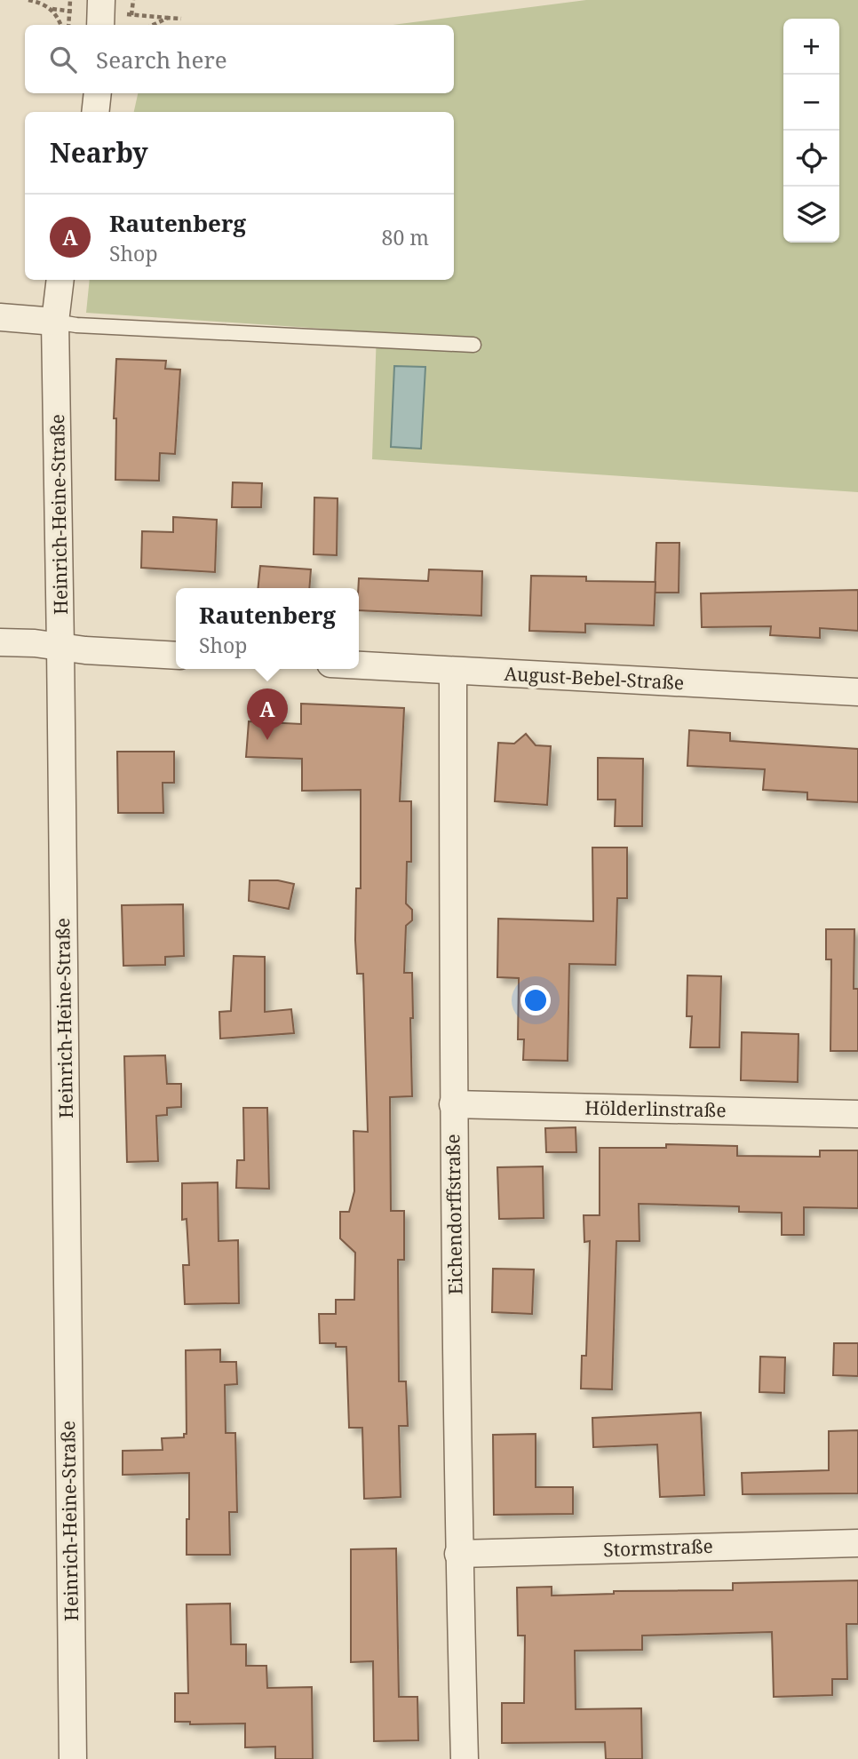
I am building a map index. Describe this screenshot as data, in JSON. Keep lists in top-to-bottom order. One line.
{"streets":{"street":["Heinrich-Heine-Straße","August-Bebel-Straße","Hölderlinstraße","Eichendorffstraße","Stormstraße"]},"crossings":[["August-Bebel-Straße","Eichendorffstraße"],["Hölderlinstraße","Eichendorffstraße"],["Eichendorffstraße","Stormstraße"]],"page":{"map_buttons":["+","−"],"search":"Search here","heading":"Nearby","list":[{"mark":"A","name":"Rautenberg","note":"Shop","value":"80 m"}],"popup":["Rautenberg","Shop"],"pins":"A"}}
